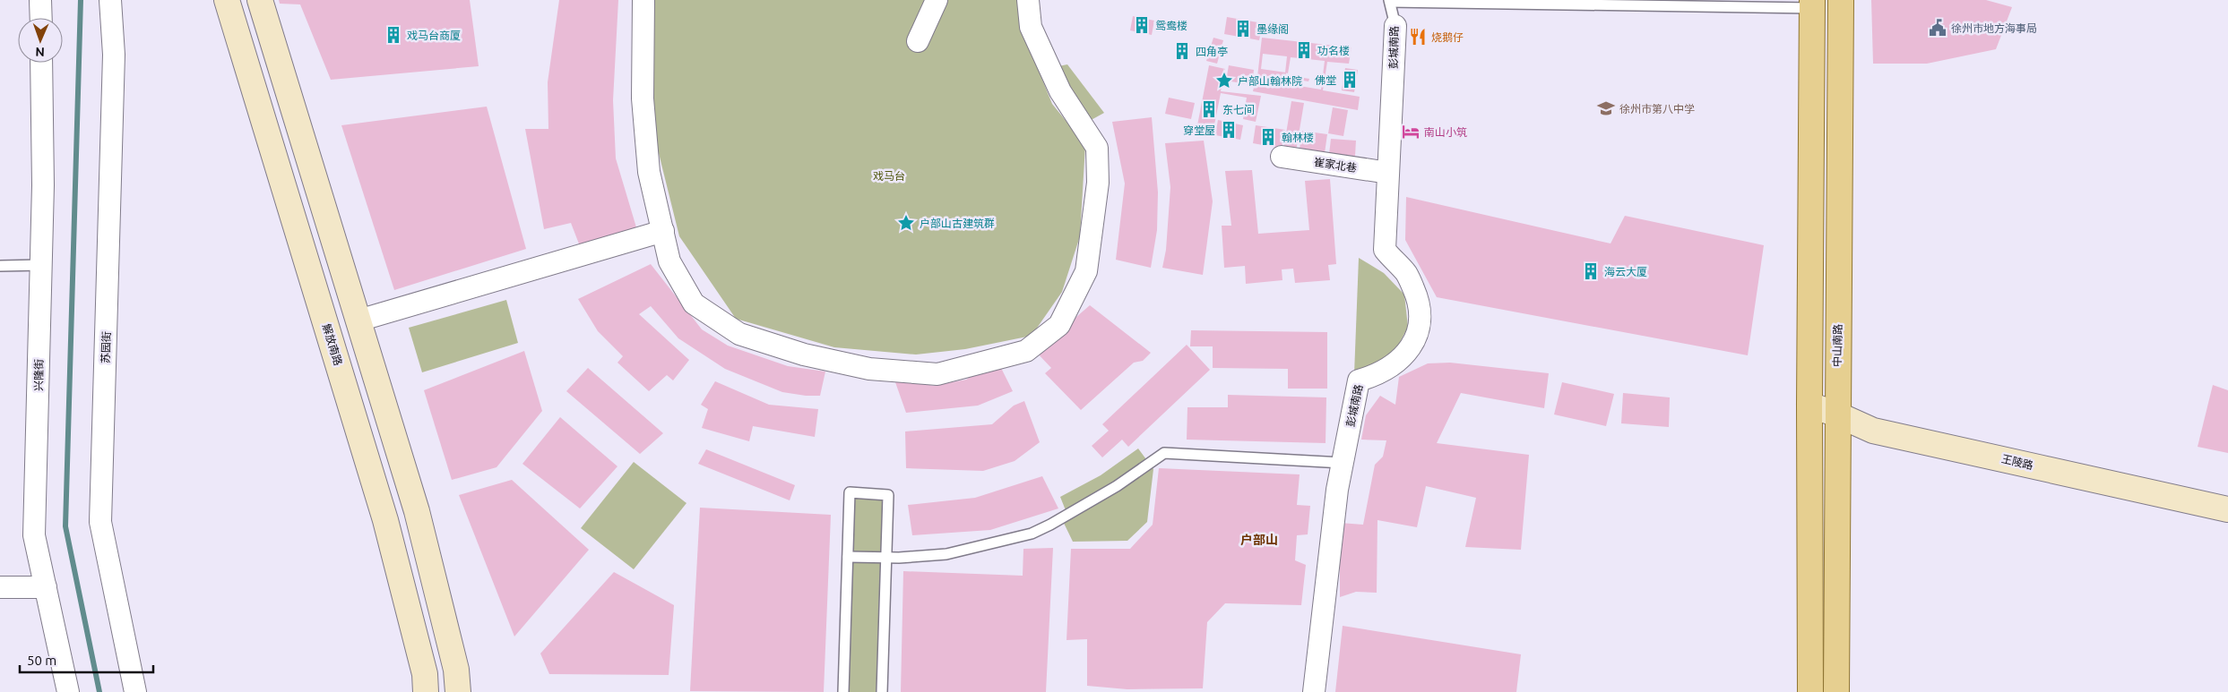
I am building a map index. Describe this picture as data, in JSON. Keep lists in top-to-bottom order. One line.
{"streets":{"main road":["解放南路","中山南路","王陵路"],"street":["彭城南路","崔家北巷","苏园街","兴隆街"]},"crossings":[["彭城南路","崔家北巷"],["中山南路","王陵路"]],"districts":["户部山"],"parks":["戏马台"],"places":{"building":["鸳鸯楼","墨缘阁","戏马台商厦","功名楼","四角亭","佛堂","东七间","穿堂屋","翰林楼","海云大厦"],"public building":["徐州市地方海事局"],"restaurant":["烧鹅仔"],"place":["户部山翰林院","户部山古建筑群"],"school or university":["徐州市第八中学"],"hotel":["南山小筑"]},"scale_bar":"50 m","north":"bottom"}
